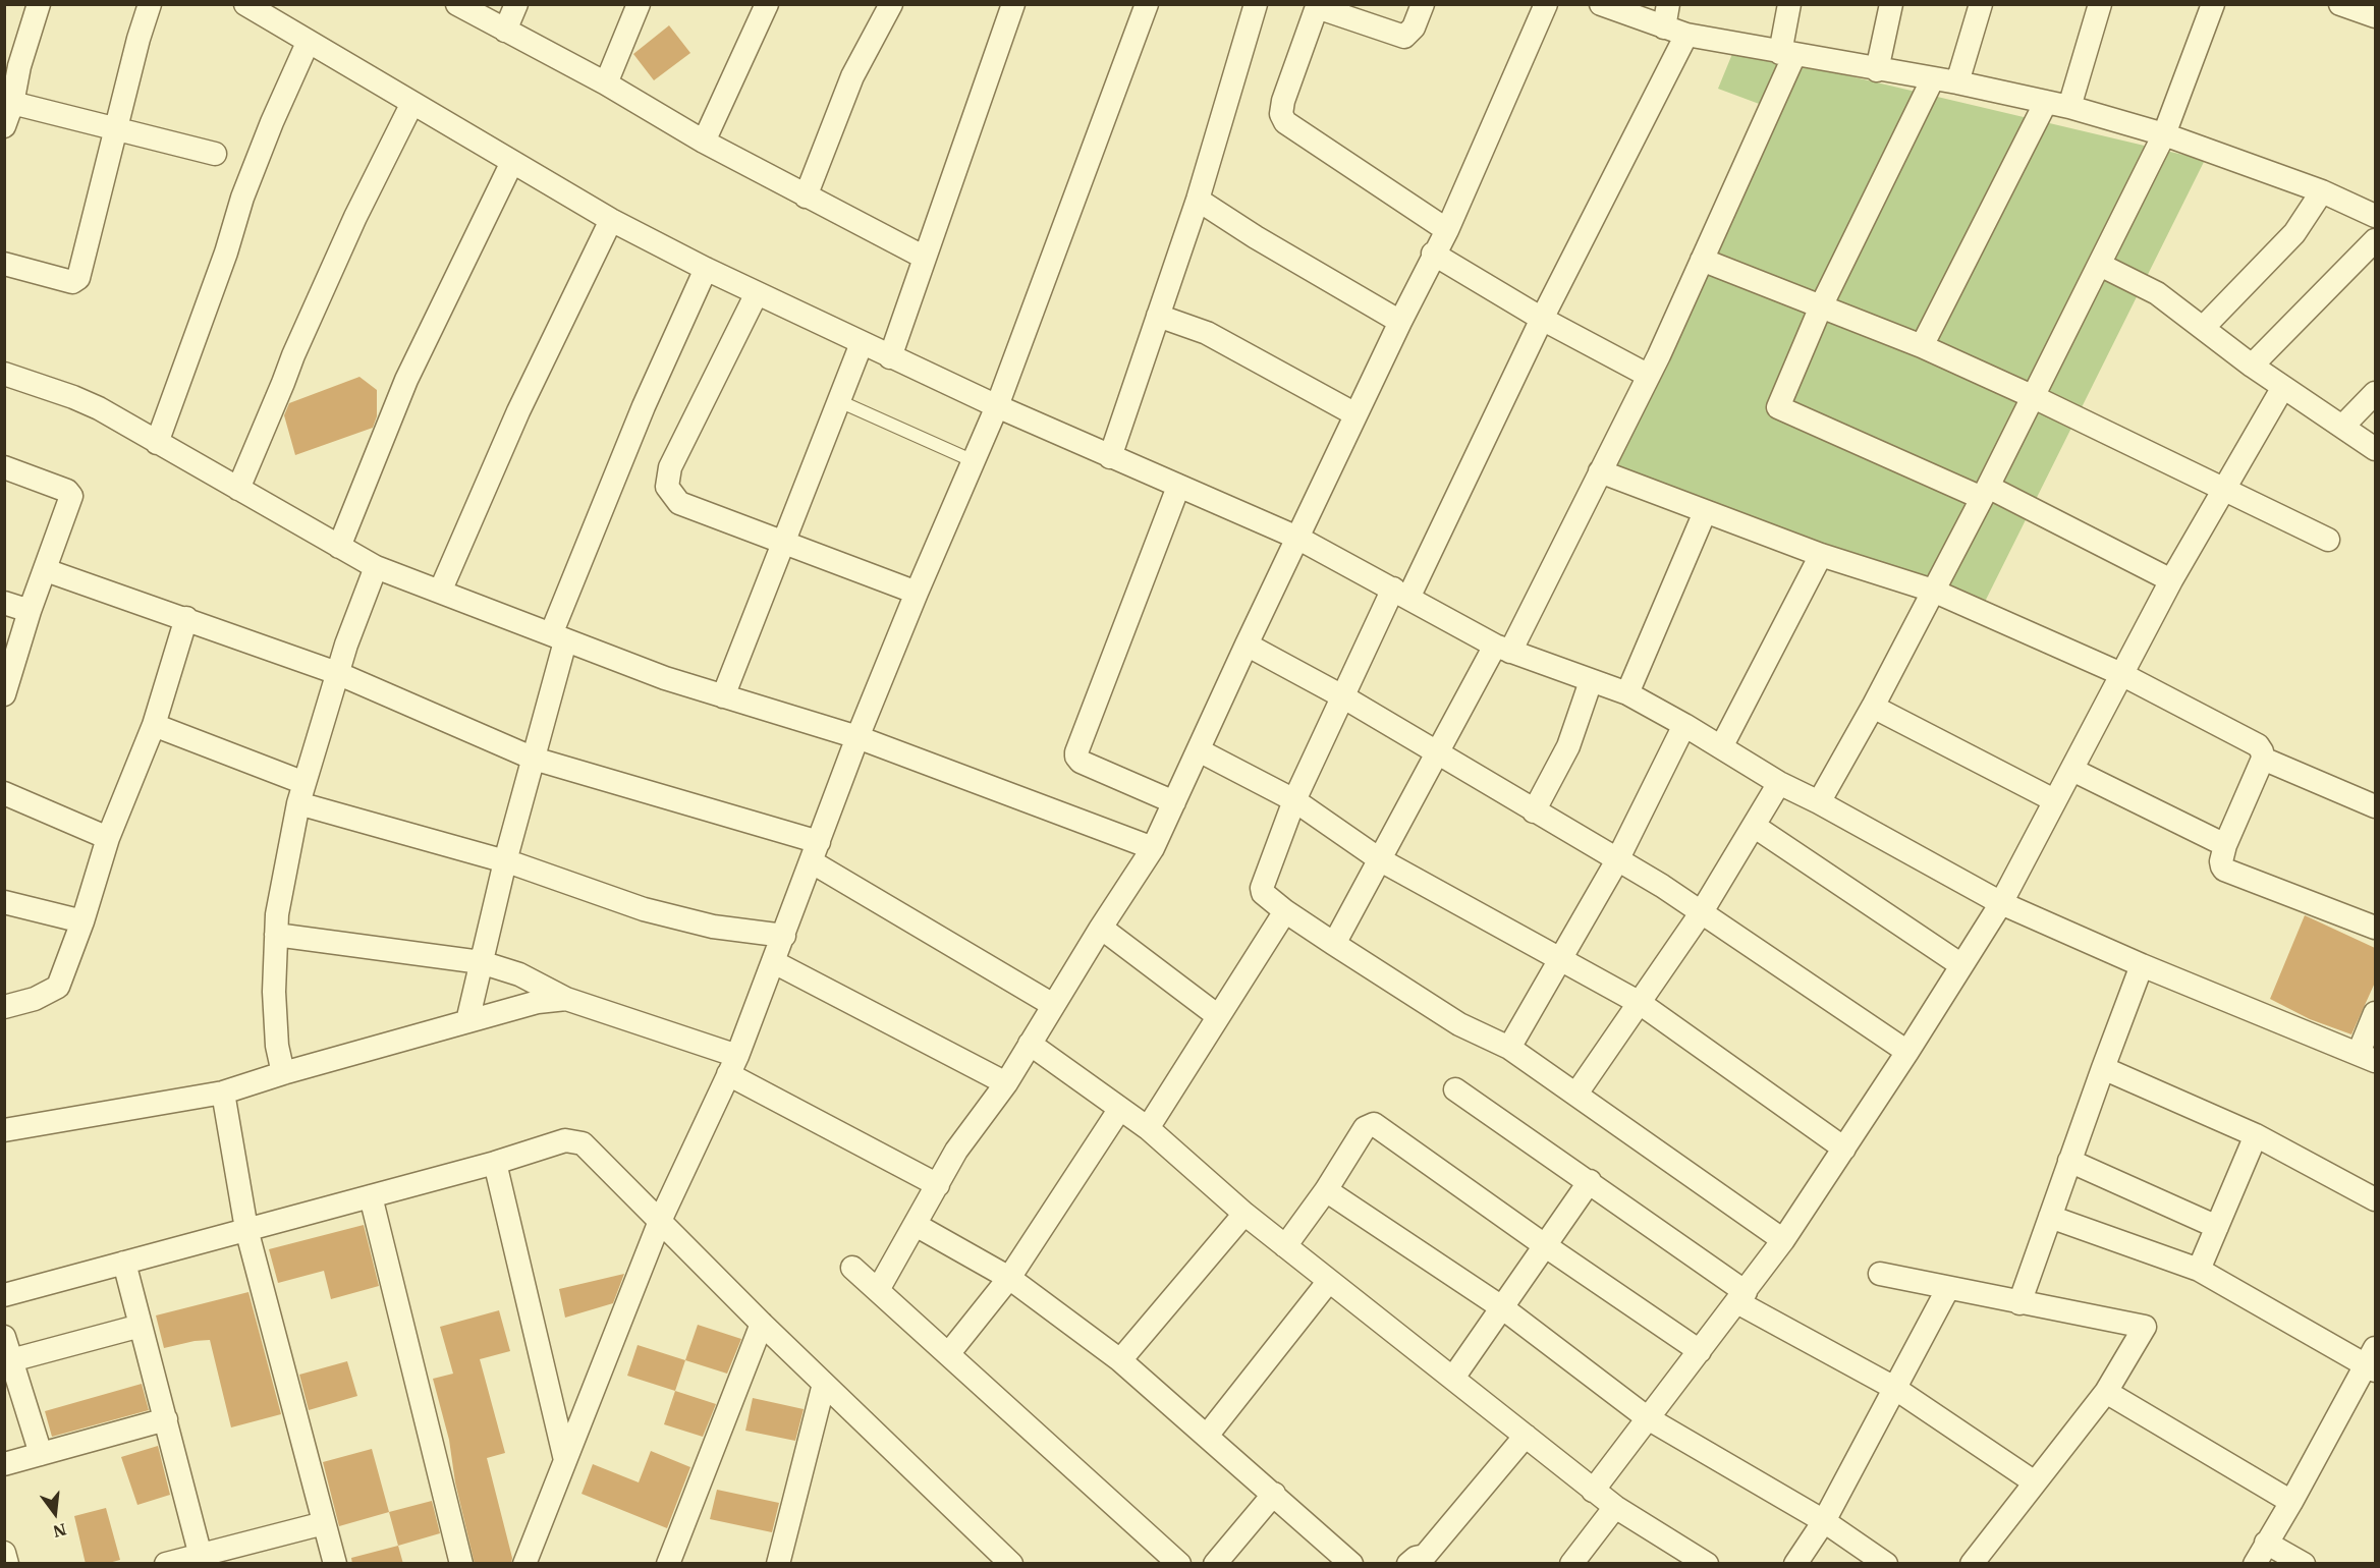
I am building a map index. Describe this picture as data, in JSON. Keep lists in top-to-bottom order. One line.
{"north":"bottom"}
